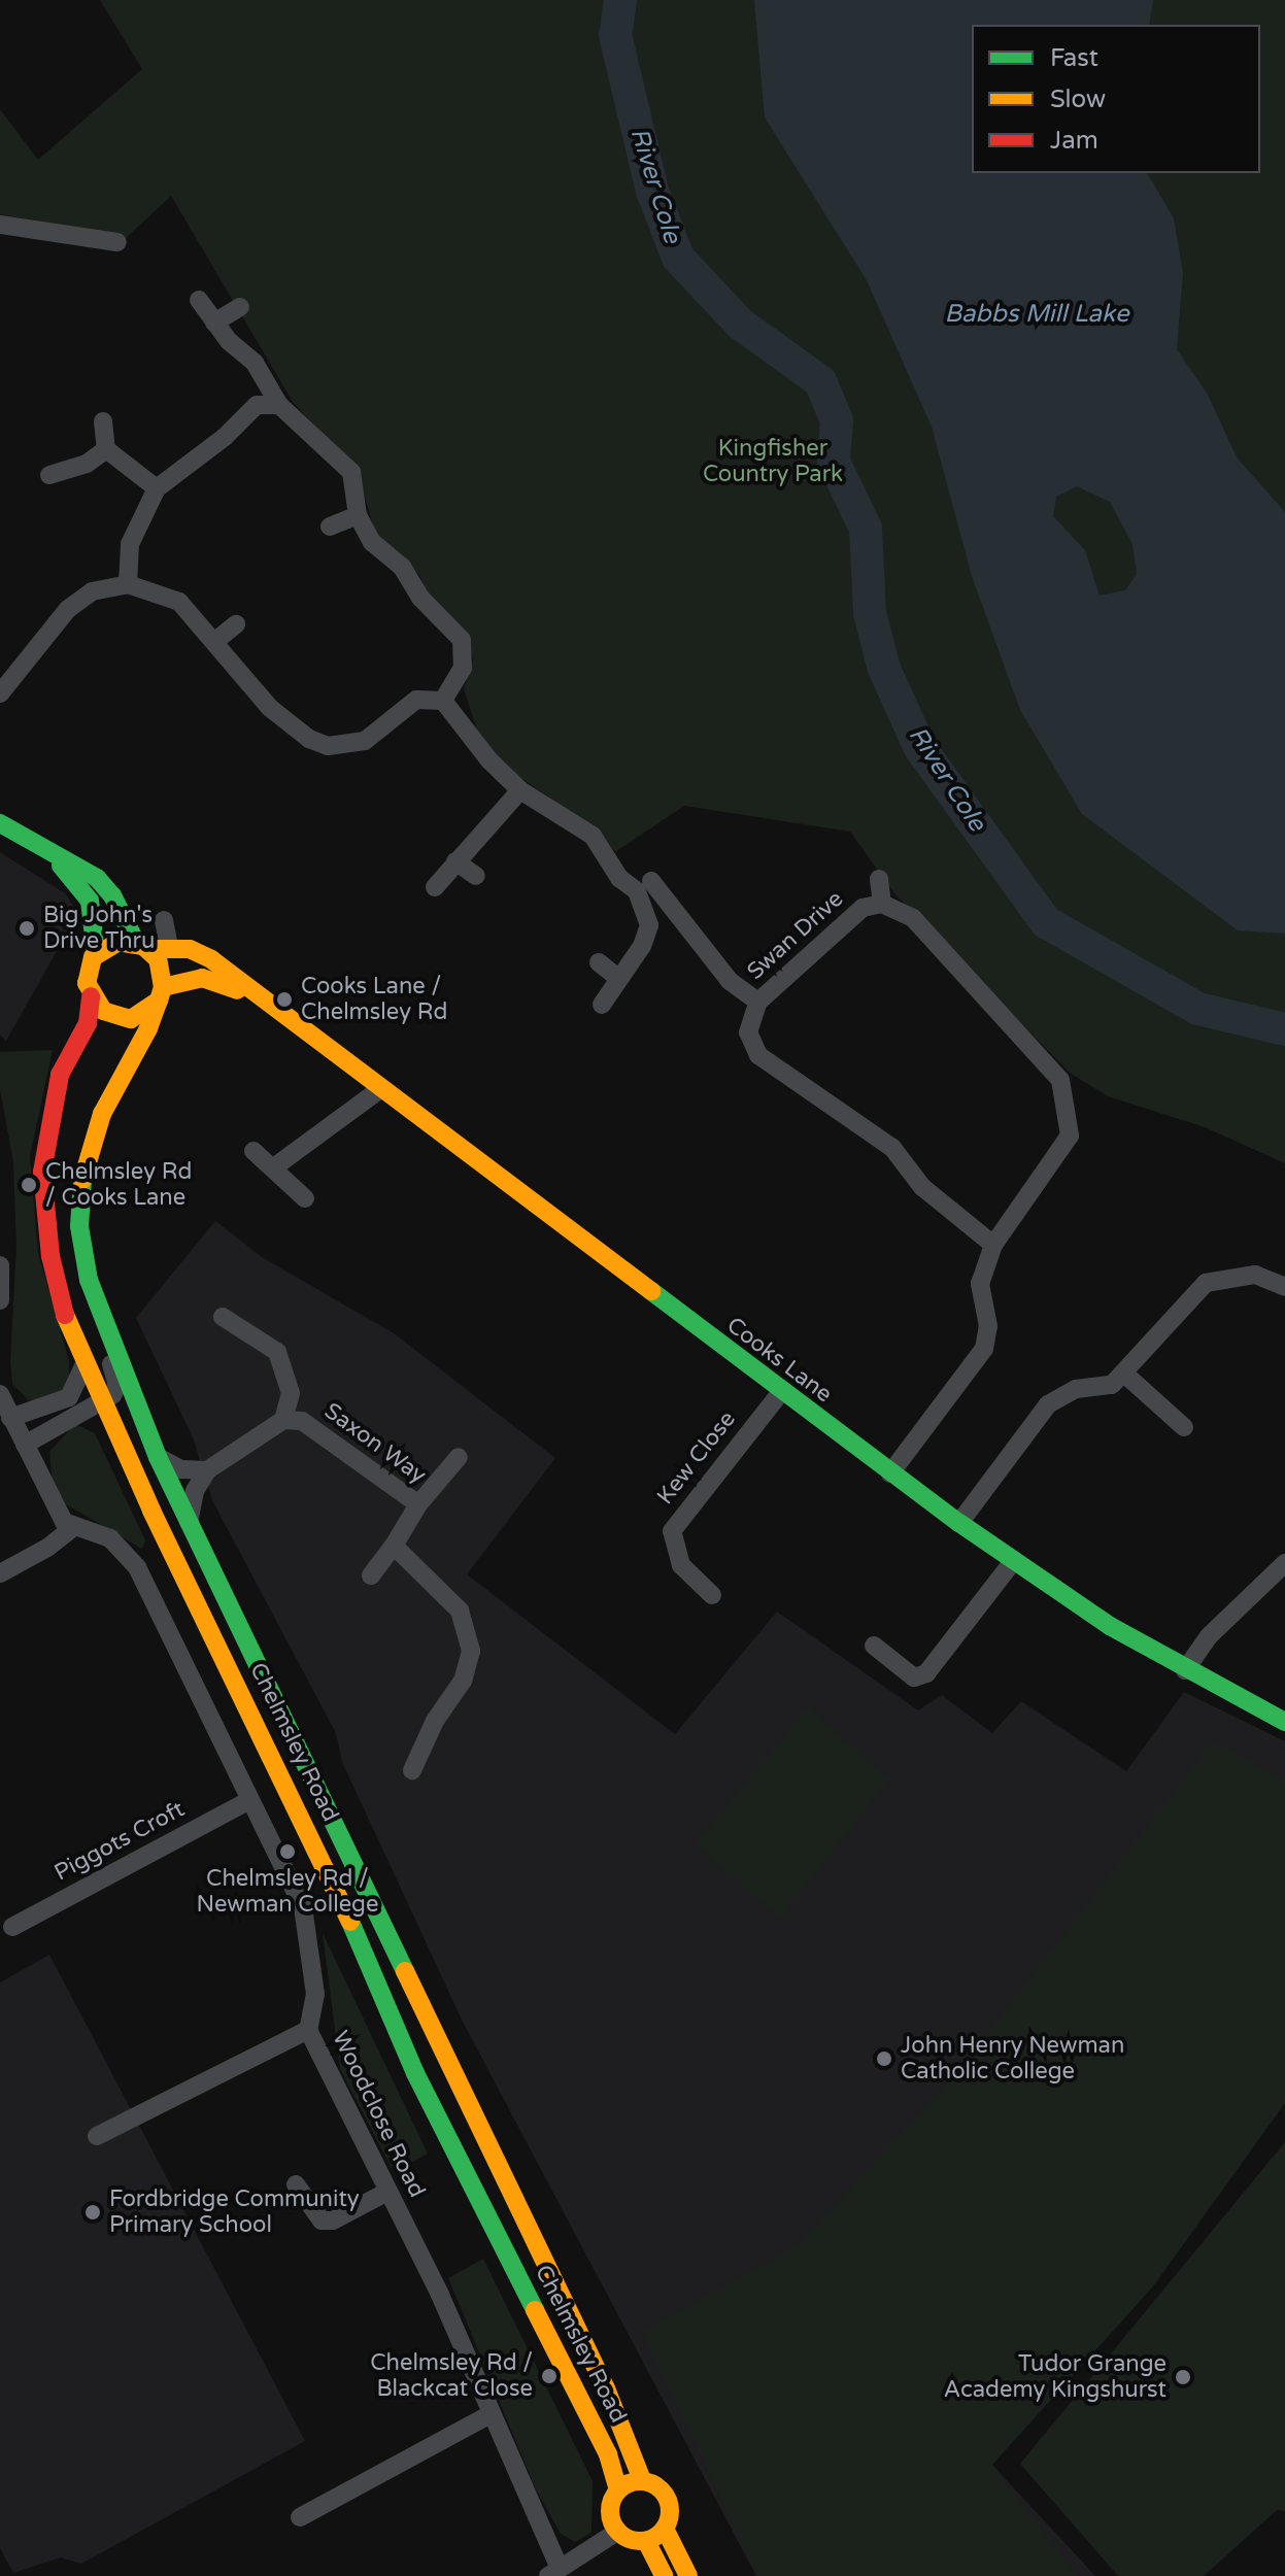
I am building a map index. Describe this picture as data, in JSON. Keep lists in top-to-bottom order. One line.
{"streets":{"street":["Swan Drive","Cooks Lane","Saxon Way","Kew Close","Chelmsley Road","Piggots Croft","Woodclose Road"]},"crossings":[["Swan Drive","Cooks Lane"],["Cooks Lane","Kew Close"],["Cooks Lane","Chelmsley Road"],["Piggots Croft","Woodclose Road"]],"water":["River Cole","Babbs Mill Lake"],"parks":["Kingfisher Country Park"],"places":["Big John's Drive Thru","Cooks Lane / Chelmsley Rd","Chelmsley Rd / Cooks Lane","Chelmsley Rd / Newman College","John Henry Newman Catholic College","Fordbridge Community Primary School","Chelmsley Rd / Blackcat Close","Tudor Grange Academy Kingshurst"],"legend":["Fast","Slow","Jam"]}
